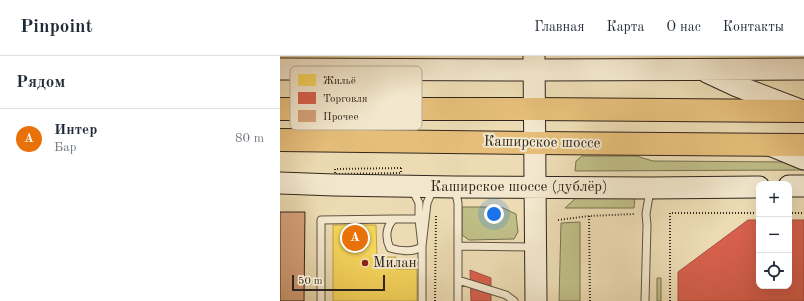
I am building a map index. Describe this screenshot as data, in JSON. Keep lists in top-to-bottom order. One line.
{"streets":{"main road":["Каширское шоссе","Каширское шоссе (дублёр)"]},"places":["Милан"],"legend":["Жильё","Торговля","Прочее"],"scale_bar":"50 m","page":{"header":"Pinpoint","nav":["Главная","Карта","О нас","Контакты"],"heading":"Рядом","list":[{"mark":"A","name":"Интер","note":"Бар","value":"80 m"}],"map_buttons":["+","−"],"pins":"A","scale":"50 m"}}
